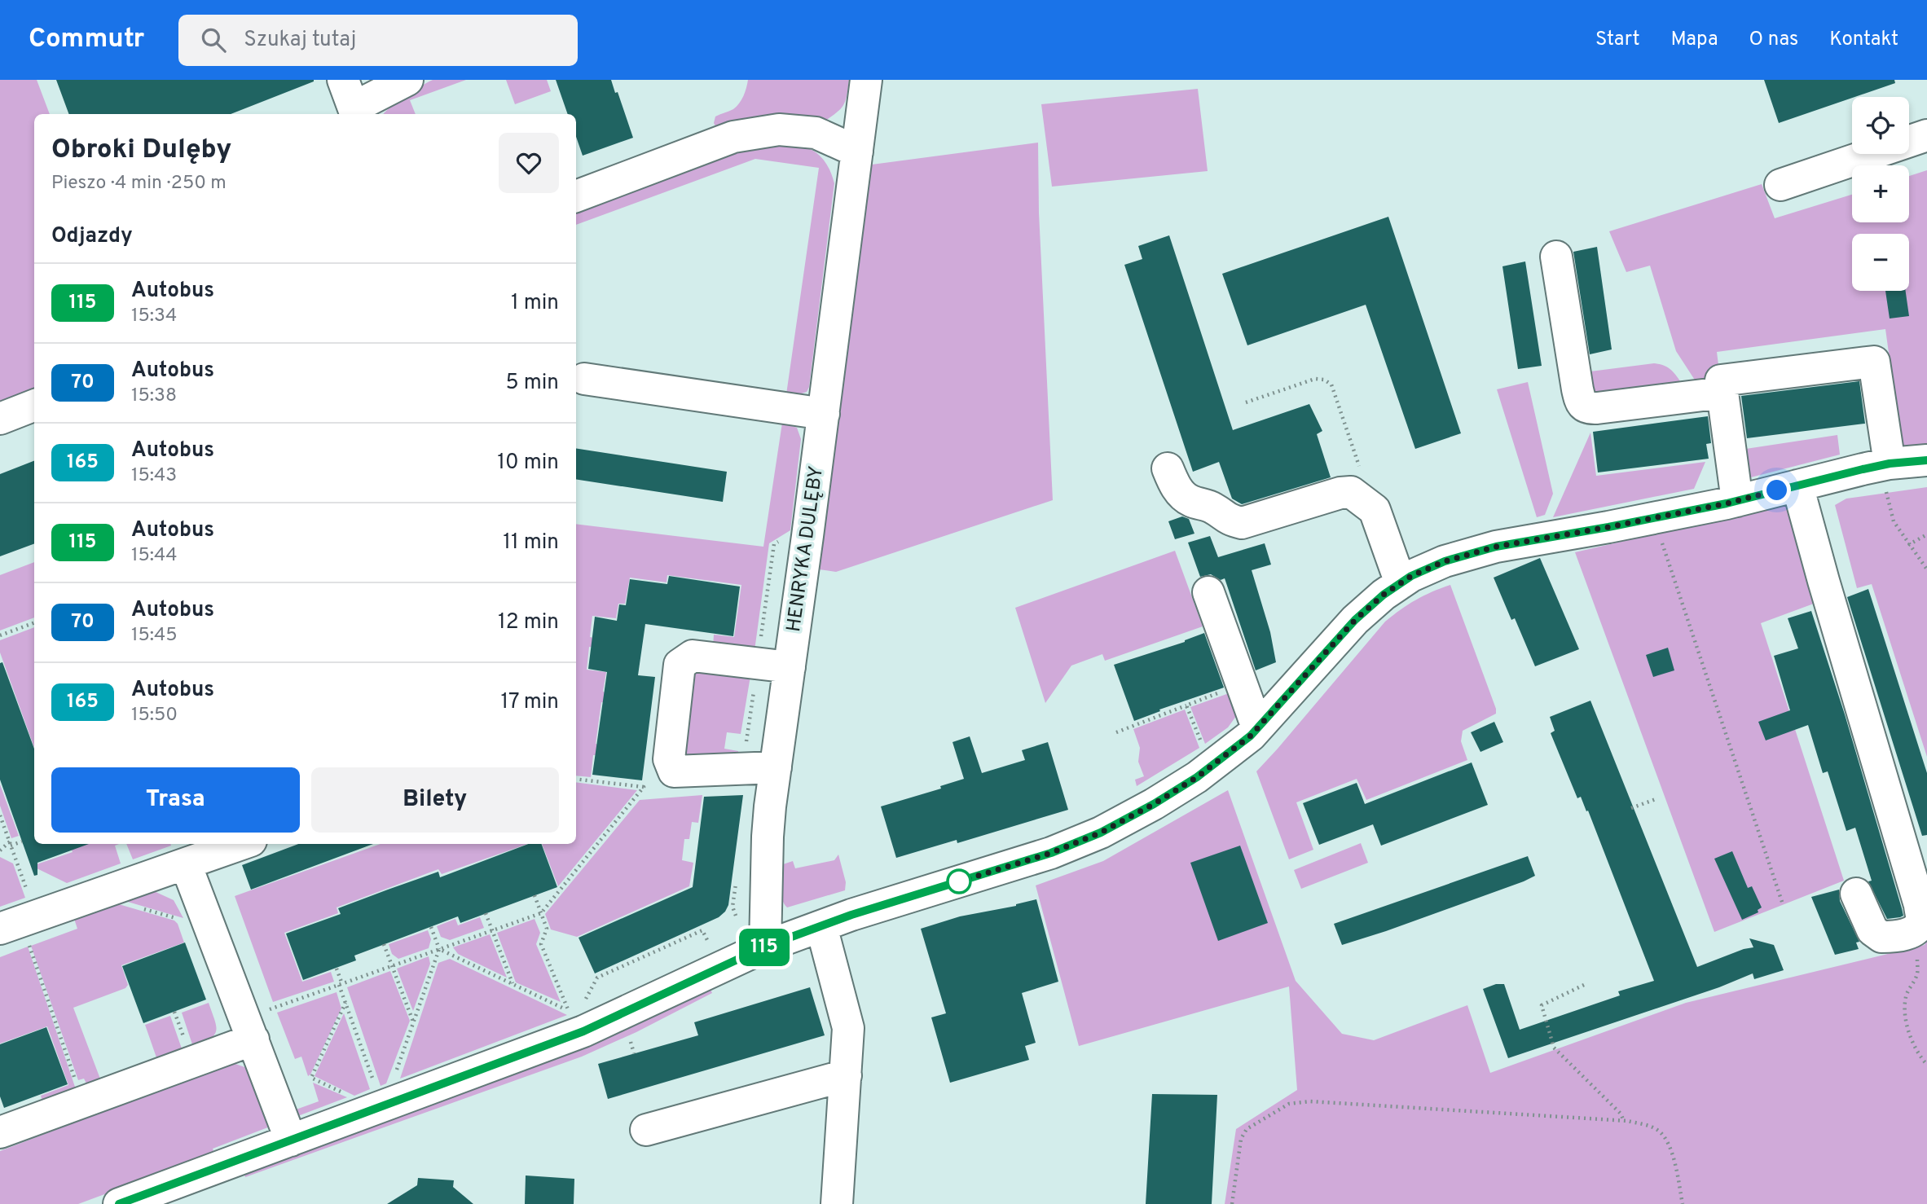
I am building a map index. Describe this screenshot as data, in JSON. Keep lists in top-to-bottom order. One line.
{"streets":{"street":["HENRYKA DULĘBY"]},"lines":["bus line 115"],"page":{"header":"Commutr","search":"Szukaj tutaj","nav":["Start","Mapa","O nas","Kontakt"],"on_map":"115","map_buttons":["+","−"],"heading":[["Obroki Dulęby","Pieszo · 4 min · 250 m"],"Odjazdy"],"list":[{"mark":"115","name":"Autobus","note":"15:34","value":"1 min"},{"mark":"70","name":"Autobus","note":"15:38","value":"5 min"},{"mark":"165","name":"Autobus","note":"15:43","value":"10 min"},{"mark":"115","name":"Autobus","note":"15:44","value":"11 min"},{"mark":"70","name":"Autobus","note":"15:45","value":"12 min"},{"mark":"165","name":"Autobus","note":"15:50","value":"17 min"}],"buttons":["Trasa","Bilety"]}}
